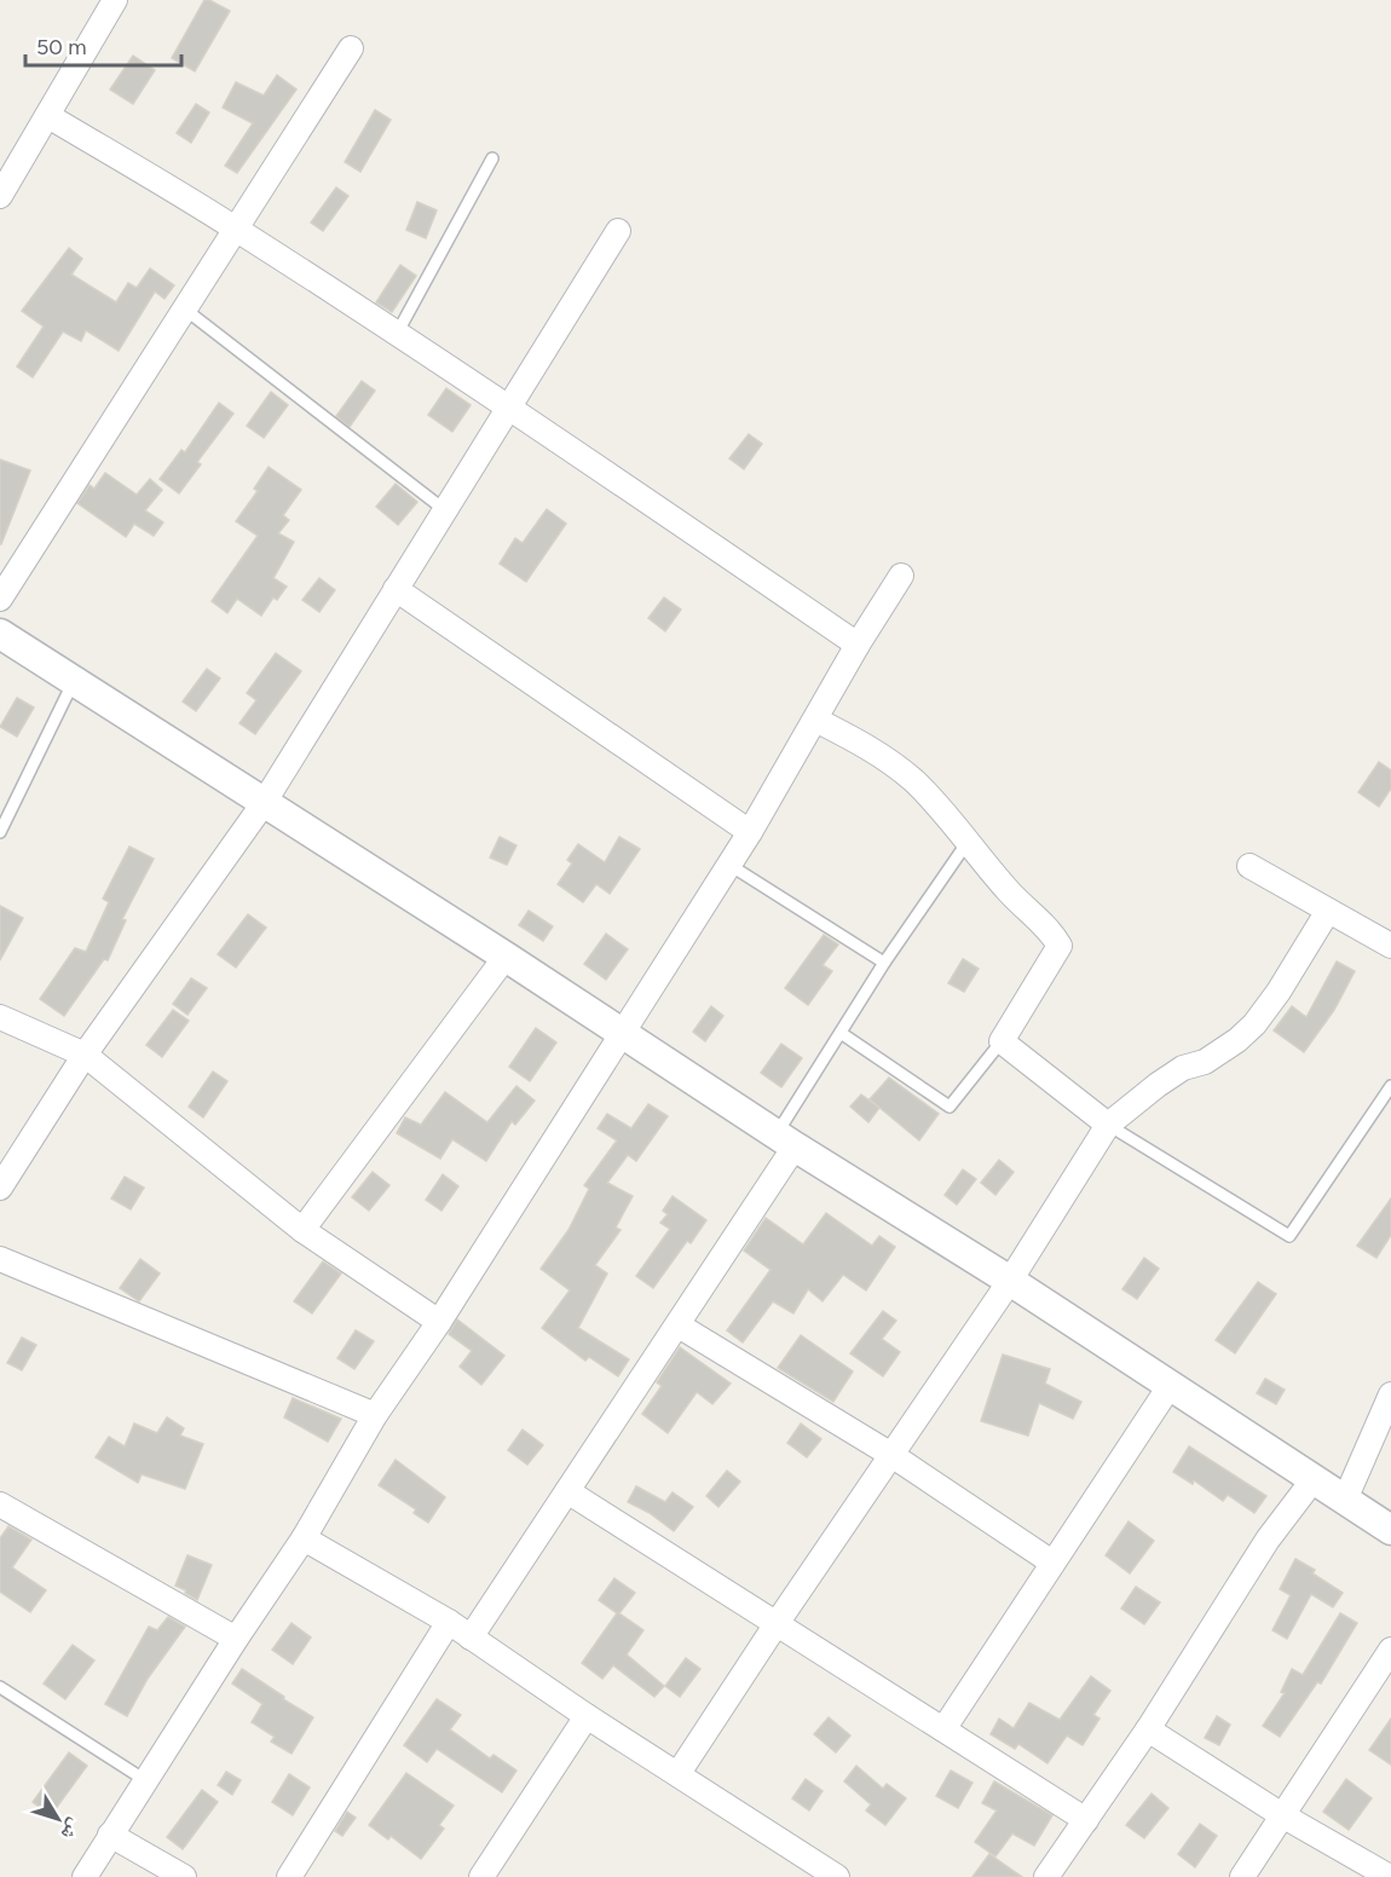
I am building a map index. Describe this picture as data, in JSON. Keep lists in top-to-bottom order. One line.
{"scale_bar":"50 m","north":"bottom right"}
